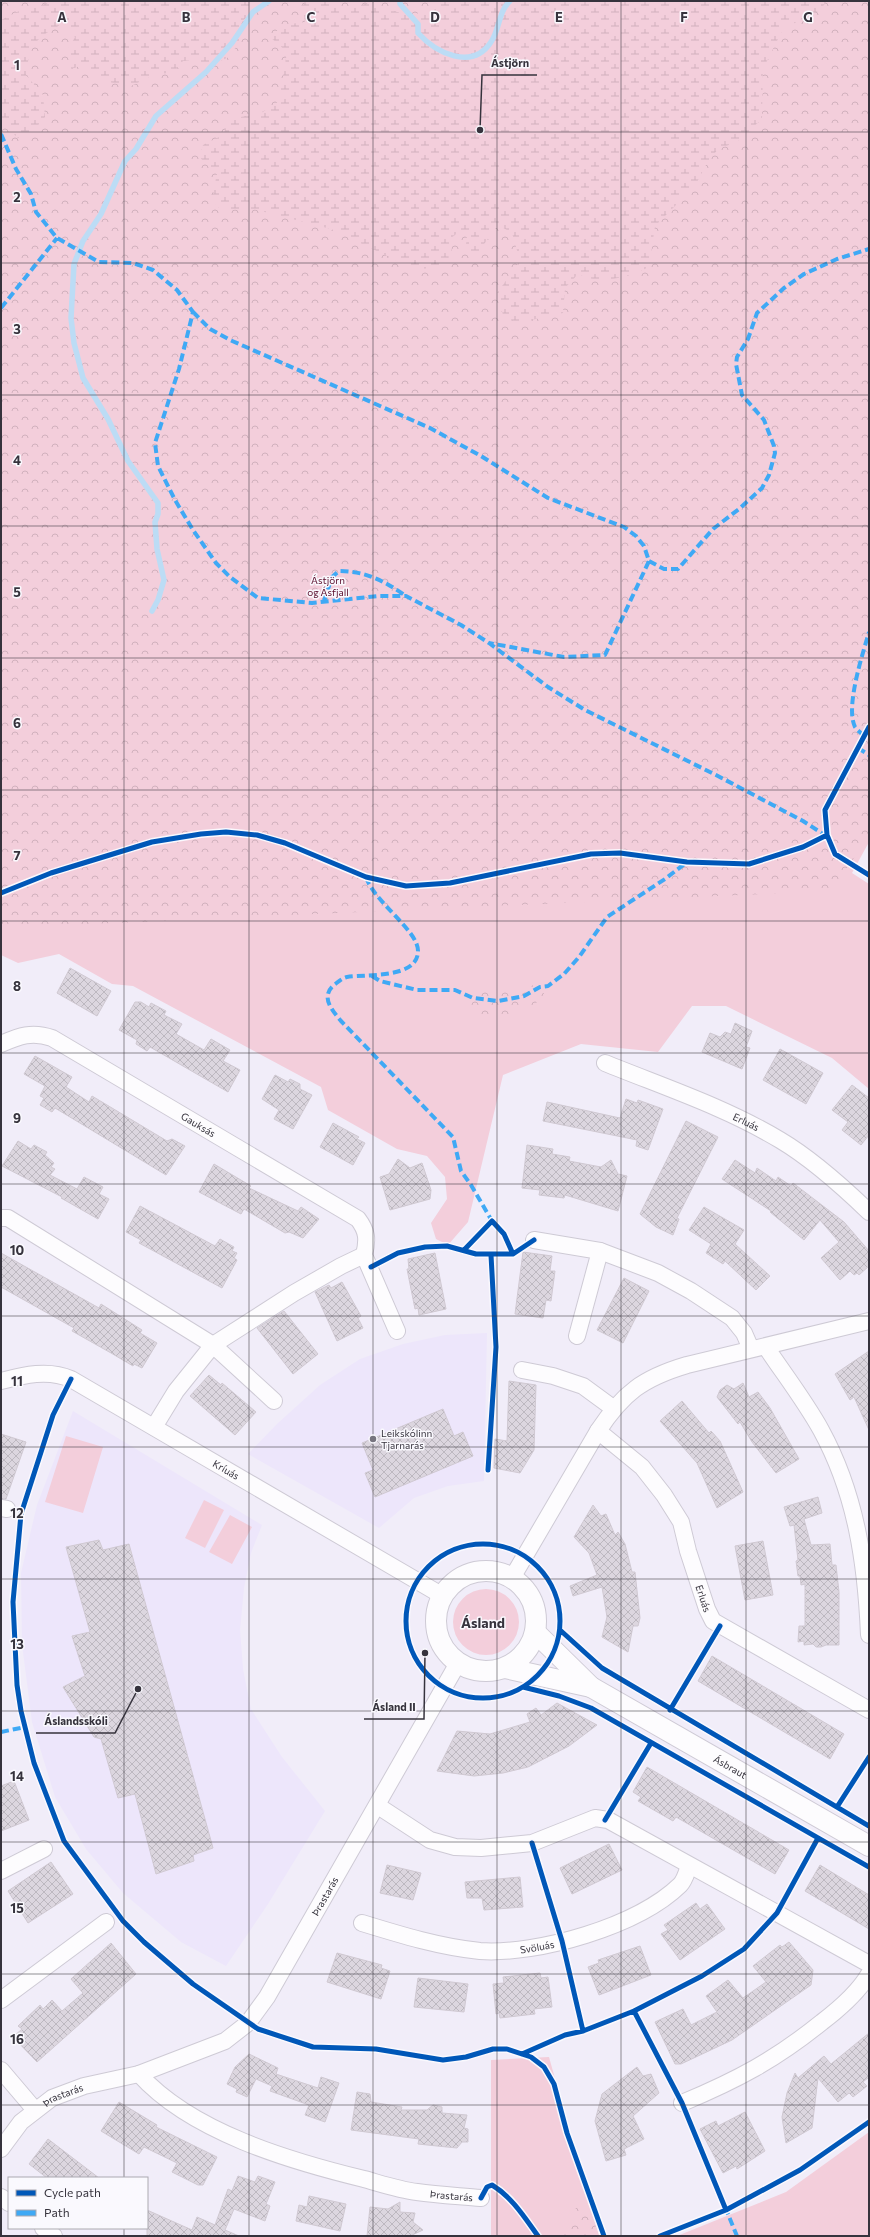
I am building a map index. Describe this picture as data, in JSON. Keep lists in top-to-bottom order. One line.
{"streets":{"street":["Erluás","Gauksás","Kríuás","Ásbraut","Þrastarás","Svöluás"]},"crossings":[["Kríuás","Ásbraut"],["Kríuás","Þrastarás"],["Ásbraut","Þrastarás"]],"districts":["Ásland"],"parks":["Ástjörn og Ásfjall"],"places":["Ástjörn","Leikskólinn Tjarnarás","Ásland II","Áslandsskóli"],"legend":["Cycle path","Path"],"grid":{"columns":["A","B","C","D","E","F","G"],"rows":["1","2","3","4","5","6","7","8","9","10","11","12","13","14","15","16"]}}
